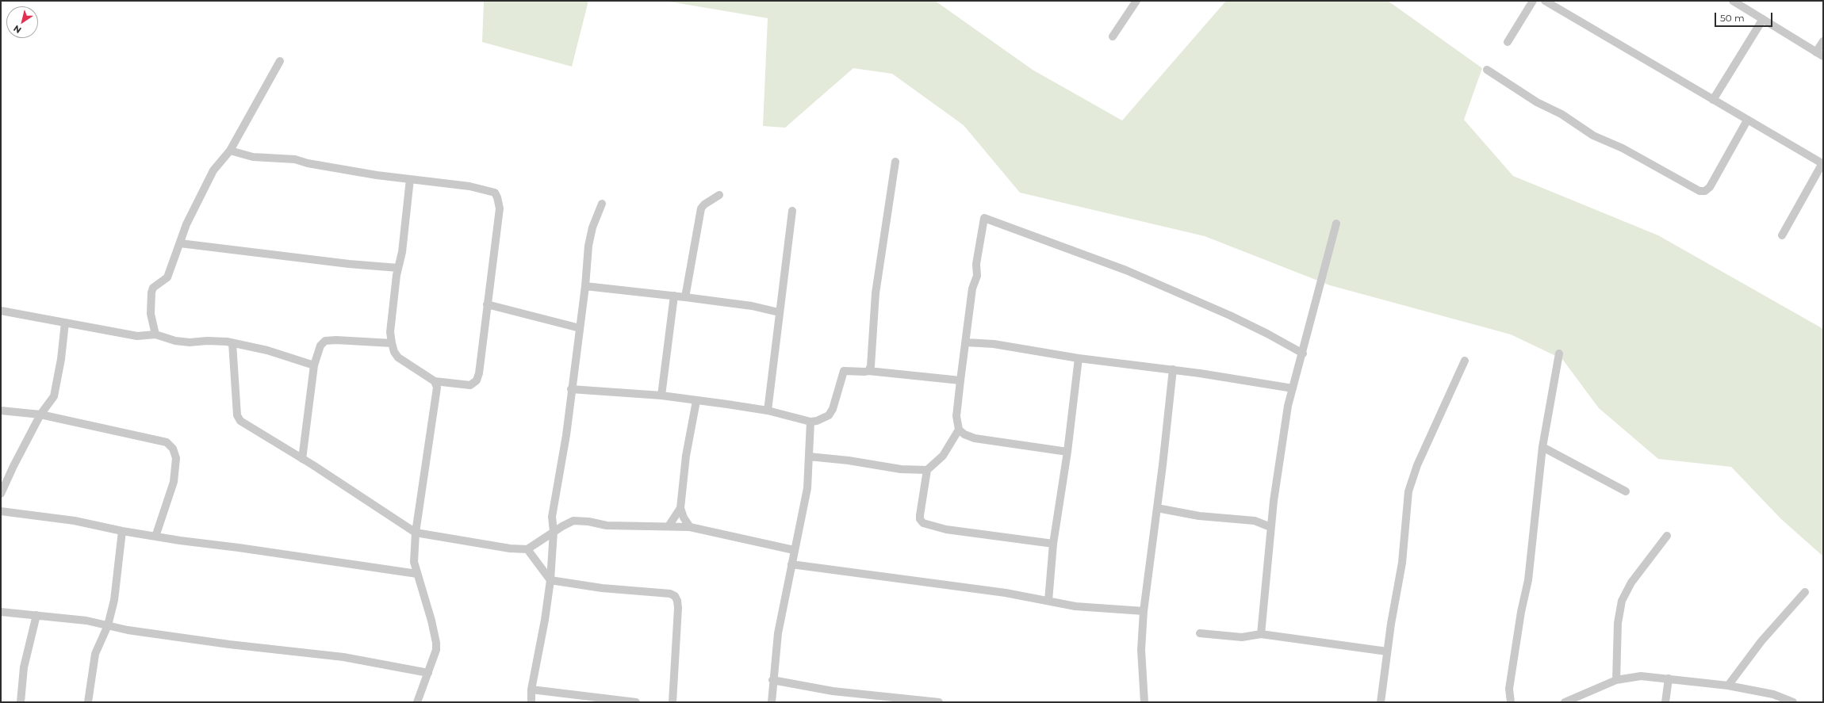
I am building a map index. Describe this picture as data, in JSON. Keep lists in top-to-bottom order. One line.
{"scale_bar":"50 m","north":"bottom left"}
